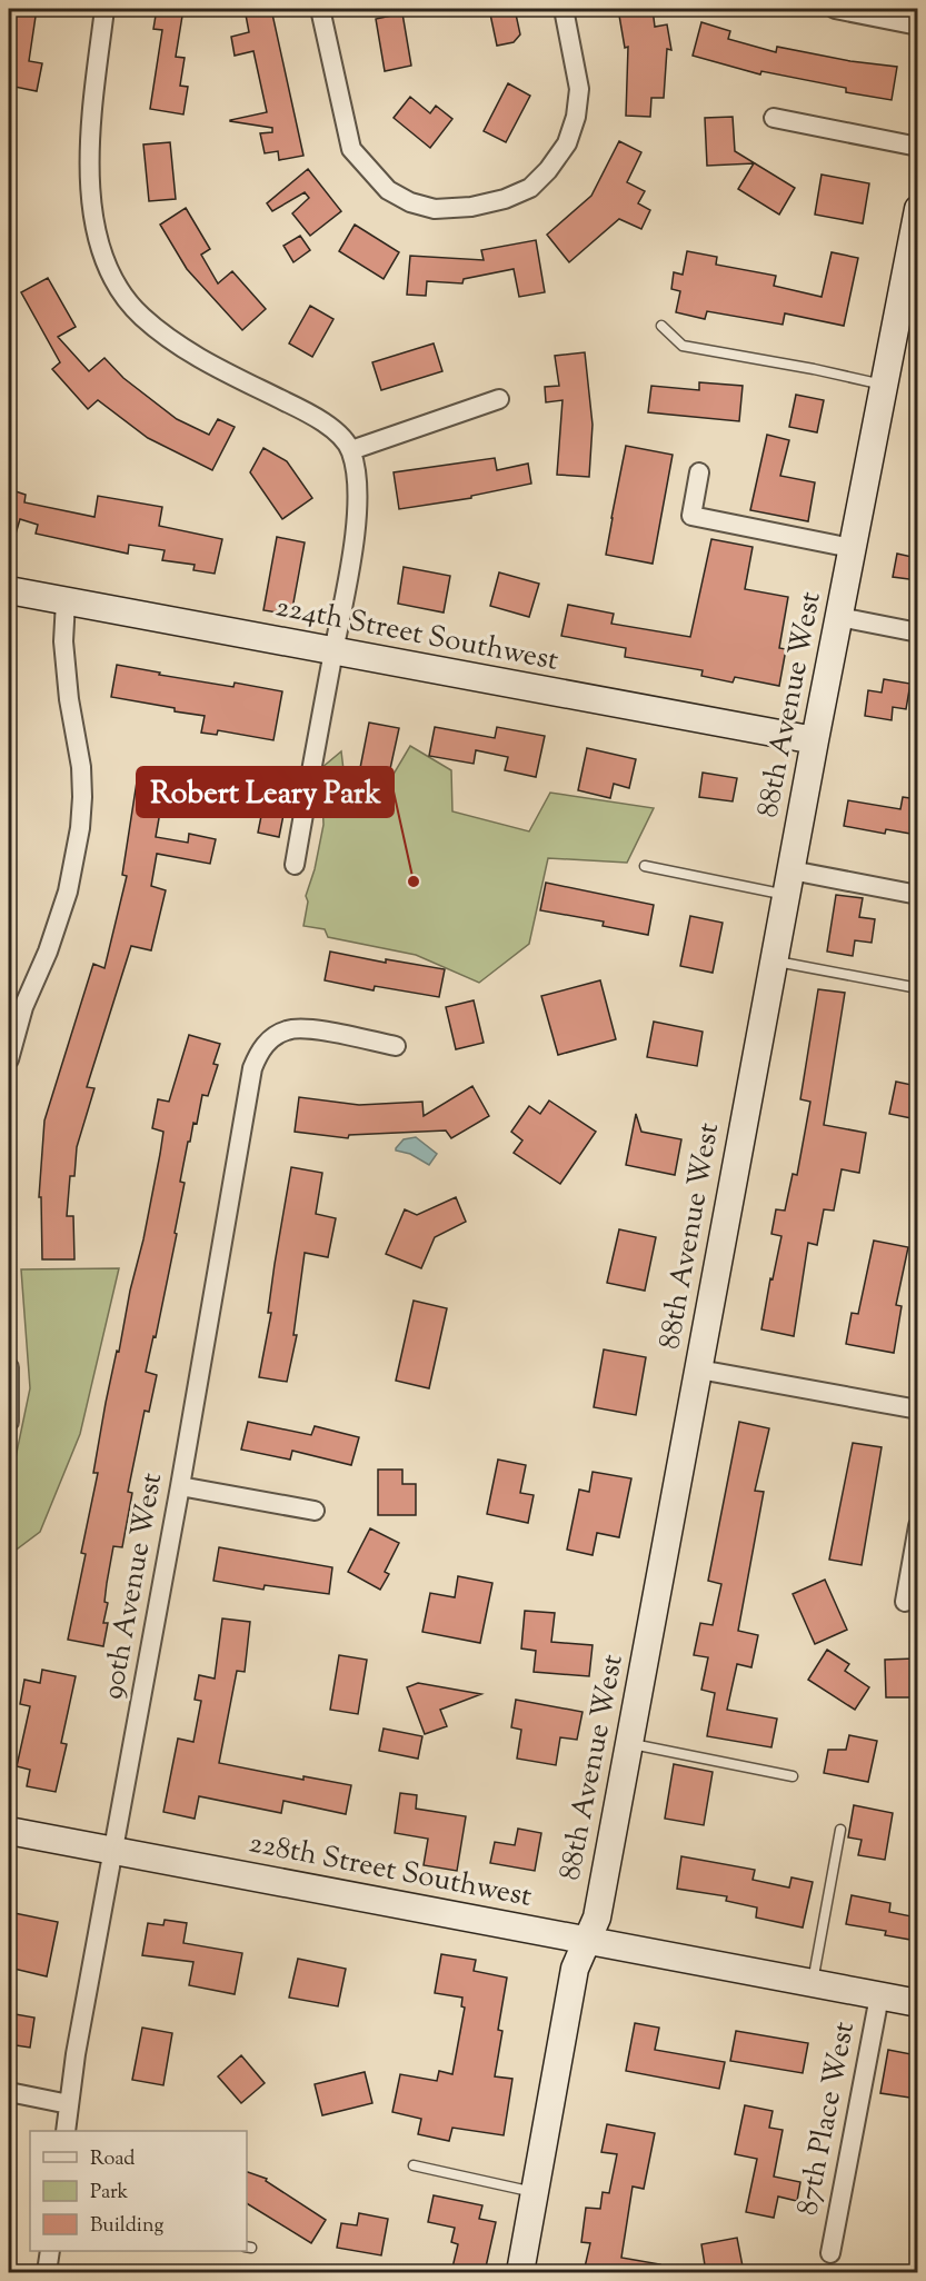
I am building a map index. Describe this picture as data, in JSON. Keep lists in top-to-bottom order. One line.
{"streets":{"street":["224th Street Southwest","88th Avenue West","90th Avenue West","228th Street Southwest","87th Place West"]},"crossings":[["224th Street Southwest","88th Avenue West"],["88th Avenue West","228th Street Southwest"],["90th Avenue West","228th Street Southwest"],["228th Street Southwest","87th Place West"]],"places":["Robert Leary Park"],"legend":["Road","Park","Building"]}
